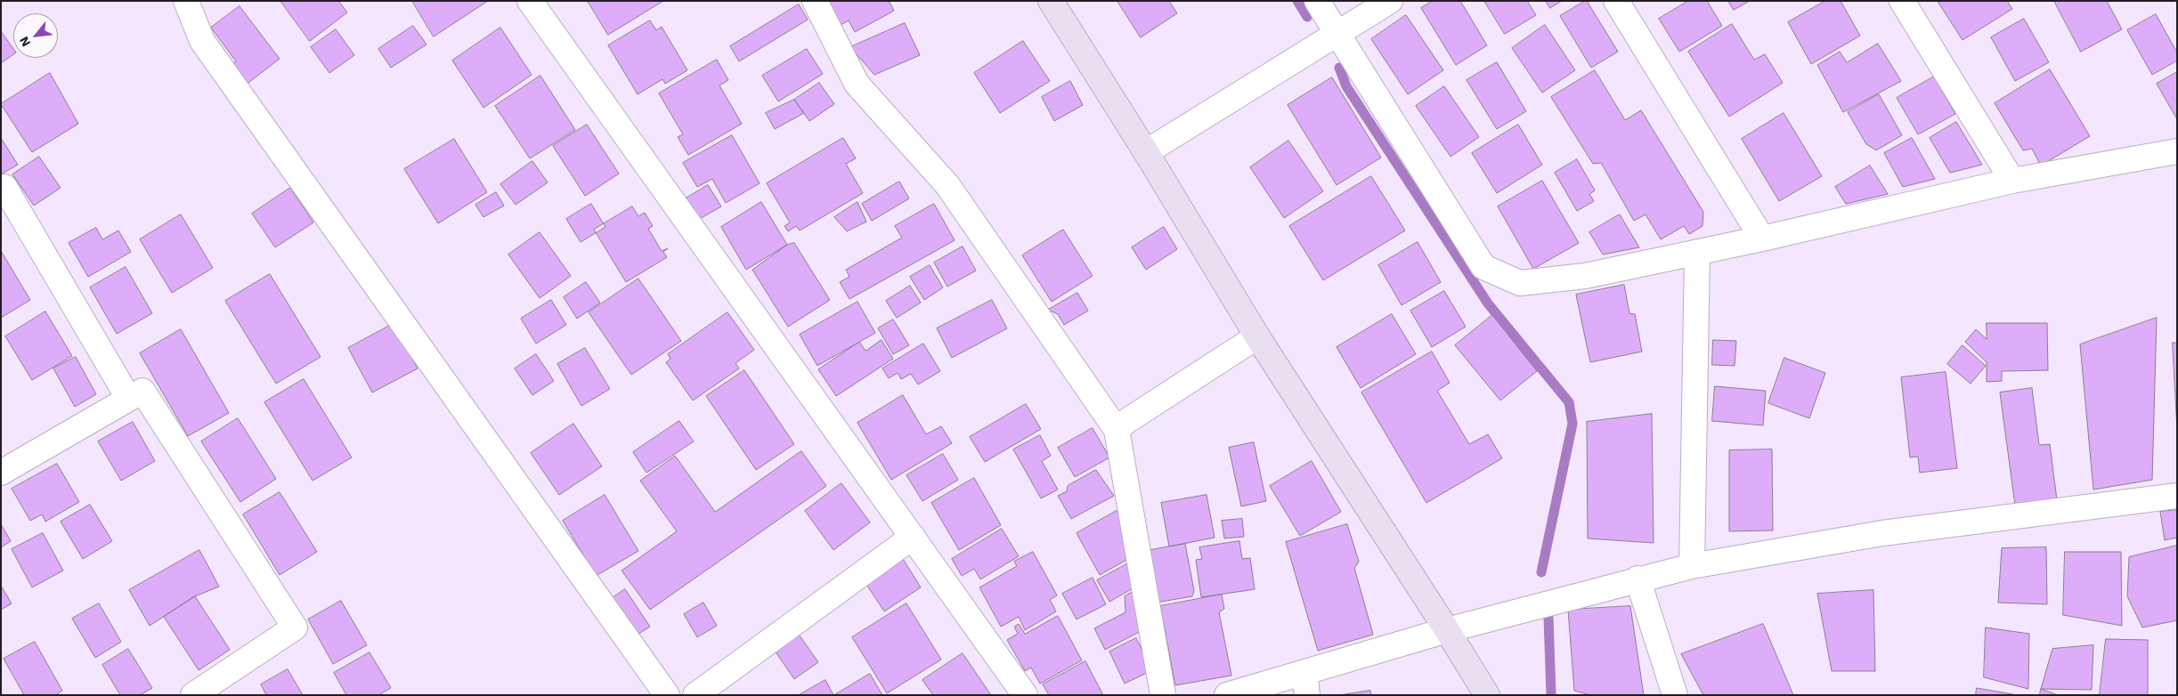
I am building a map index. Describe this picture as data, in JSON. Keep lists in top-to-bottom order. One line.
{"north":"bottom left"}
